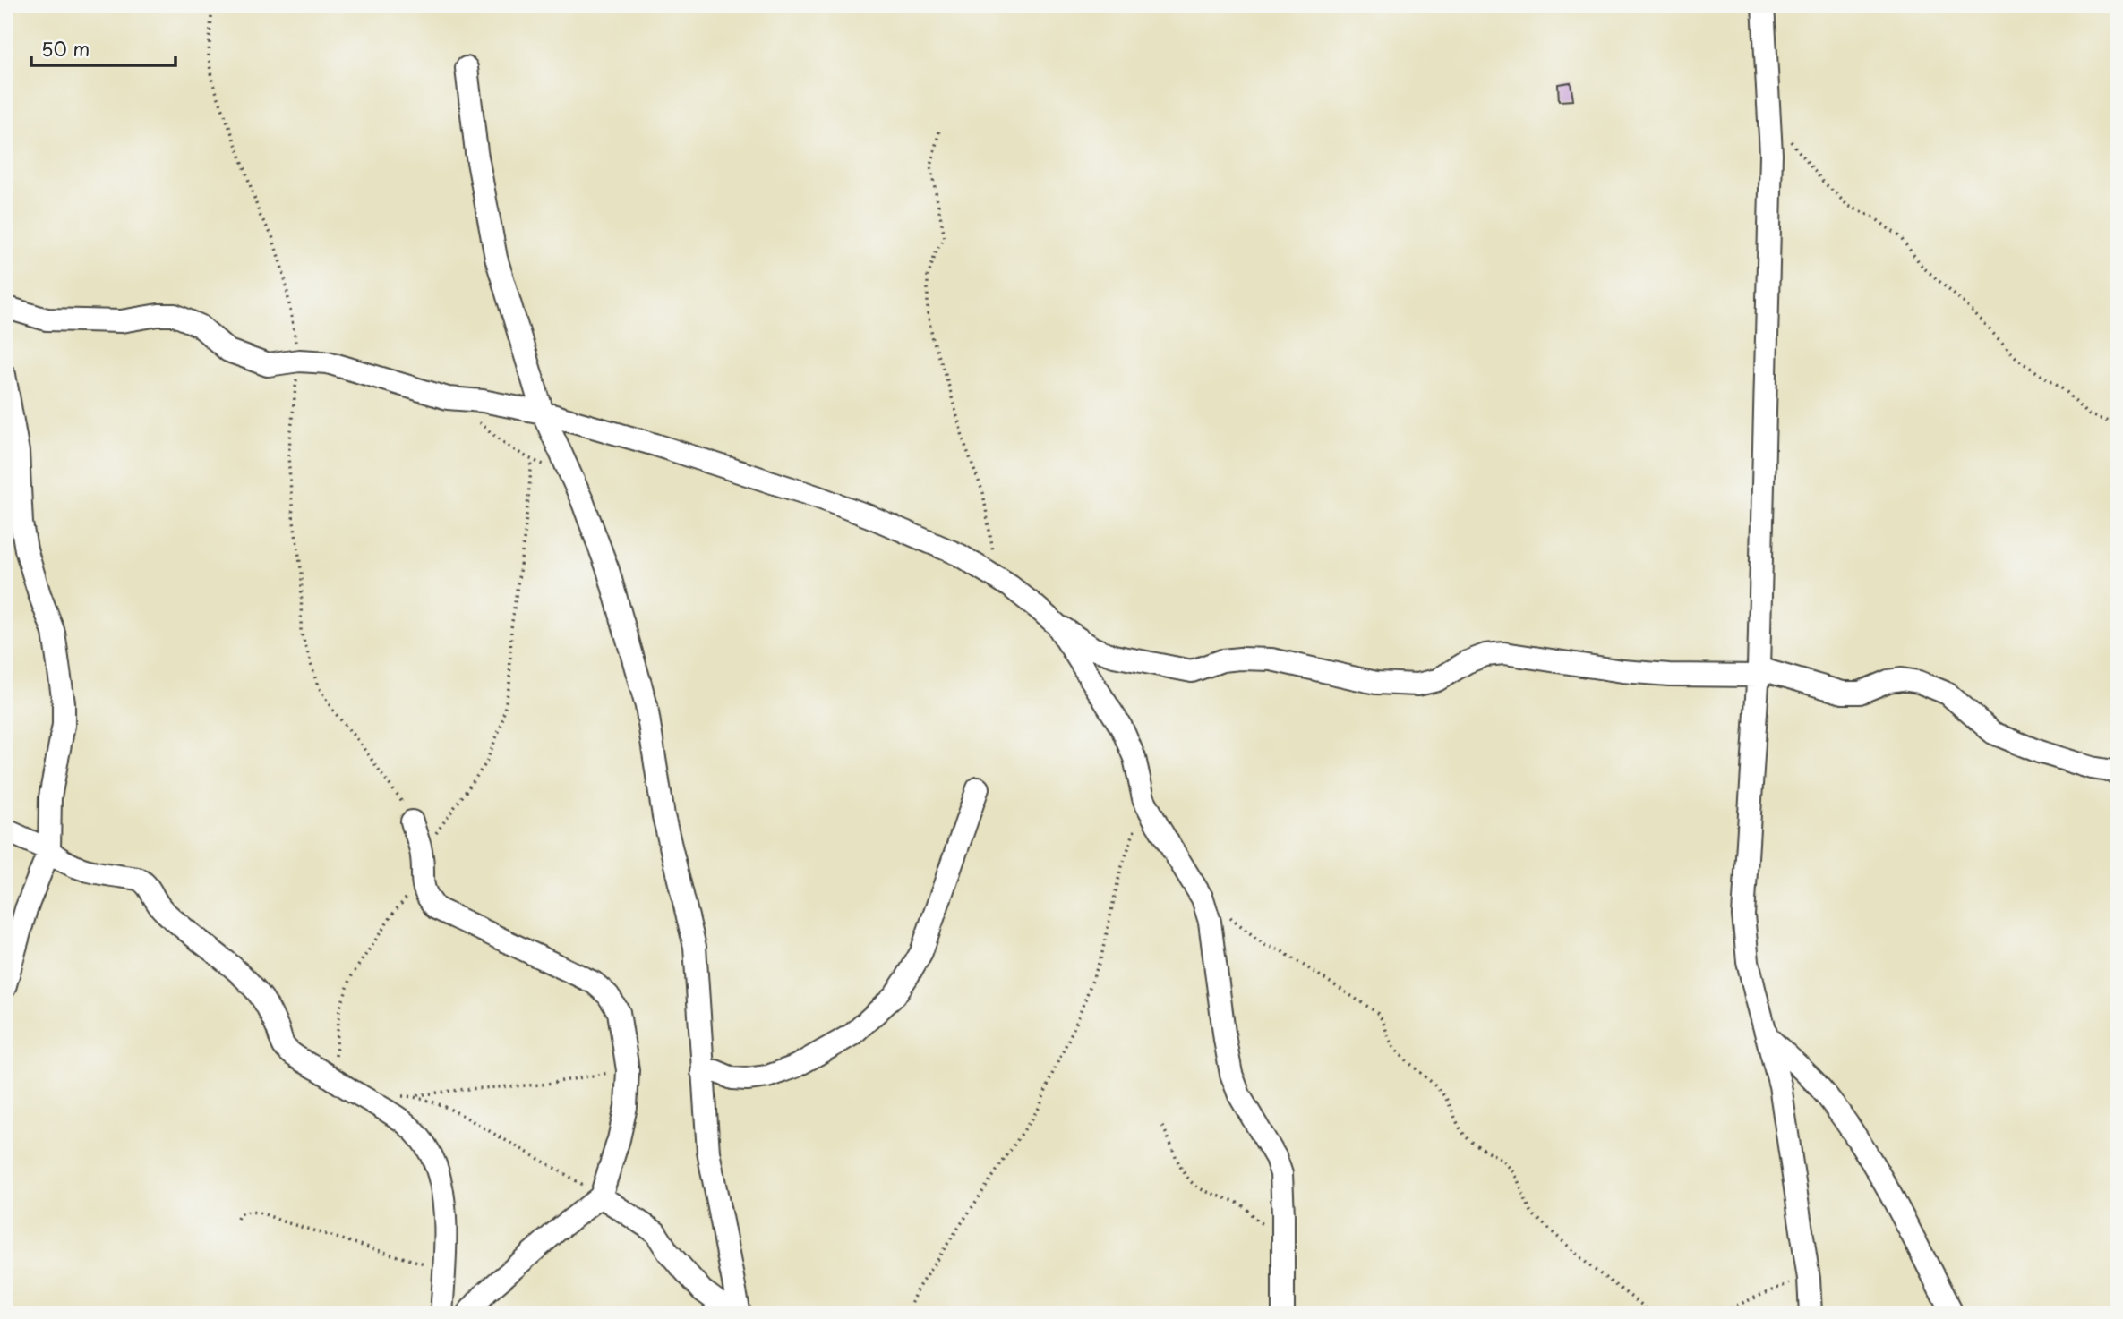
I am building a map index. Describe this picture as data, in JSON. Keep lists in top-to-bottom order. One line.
{"scale_bar":"50 m"}
